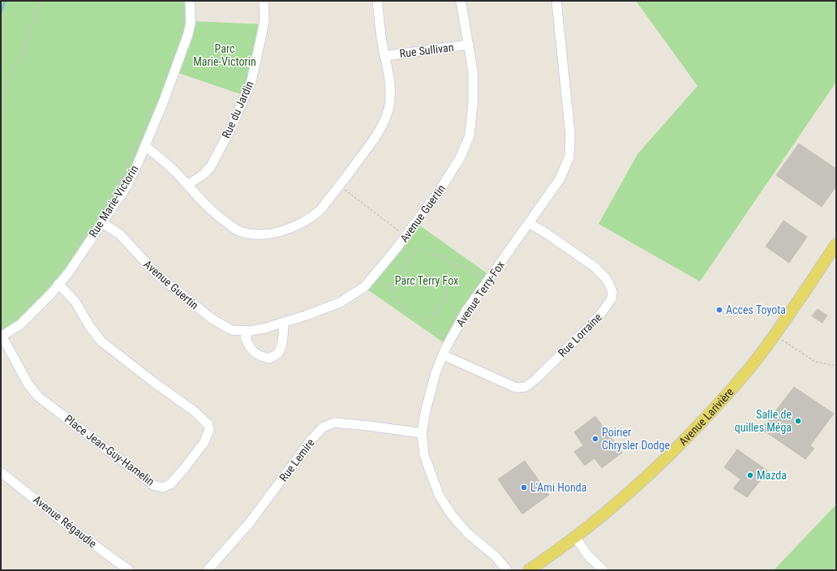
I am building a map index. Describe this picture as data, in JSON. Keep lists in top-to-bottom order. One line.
{"streets":{"main road":["Avenue Larivière"],"street":["Rue Sullivan","Rue du Jardin","Rue Marie-Victorin","Avenue Guertin","Avenue Terry-Fox","Rue Lorraine","Place Jean-Guy-Hamelin","Rue Lemire","Avenue Régaudie"]},"crossings":[["Rue Sullivan","Avenue Guertin"],["Rue Marie-Victorin","Avenue Guertin"],["Rue Marie-Victorin","Place Jean-Guy-Hamelin"],["Avenue Terry-Fox","Rue Lorraine"],["Avenue Terry-Fox","Rue Lemire"]],"parks":["Parc Marie-Victorin","Parc Terry Fox"],"places":["Acces Toyota","Salle de quilles Méga","Poirier Chrysler Dodge","Mazda","L'Ami Honda"]}
